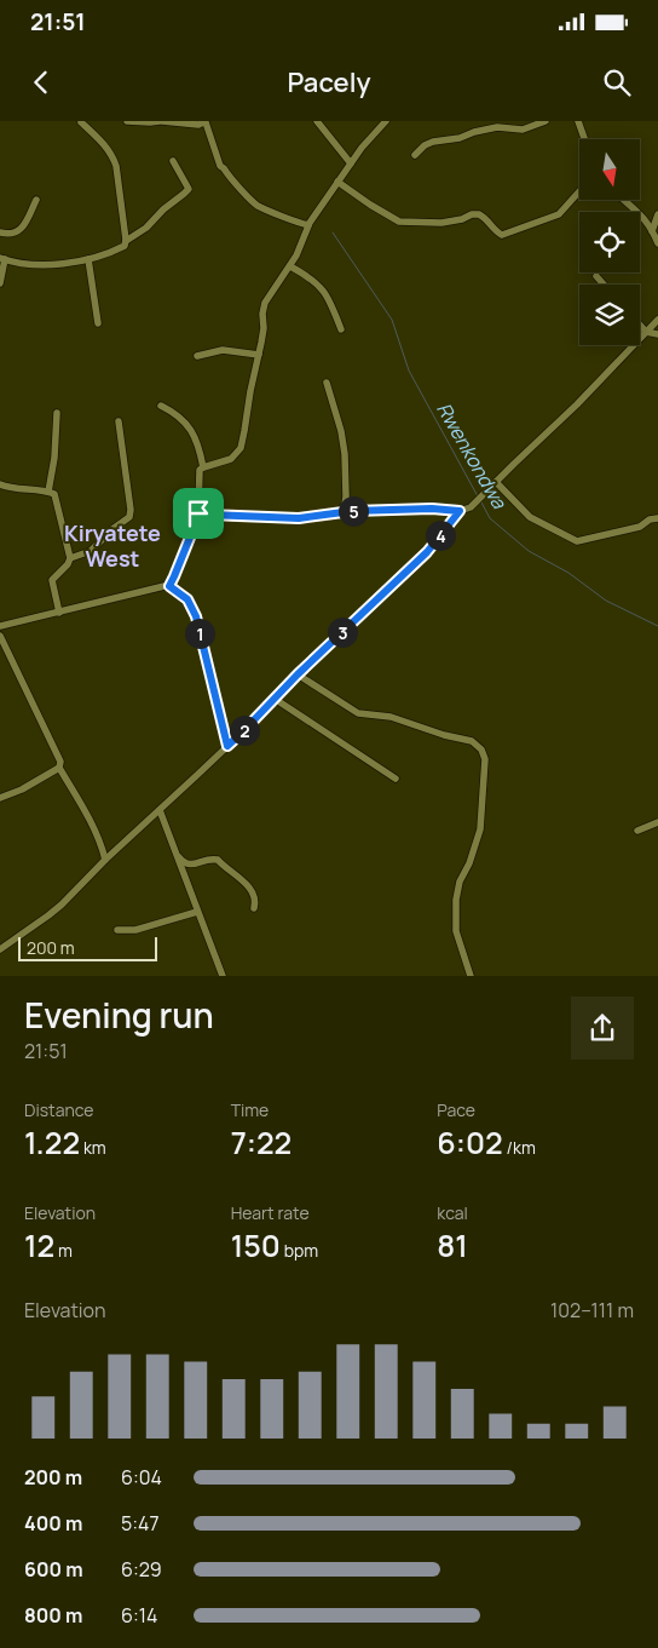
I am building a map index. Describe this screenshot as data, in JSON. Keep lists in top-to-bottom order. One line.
{"districts":["Kiryatete West"],"water":["Rwenkondwa"],"scale_bar":"200 m","north":"bottom","page":{"status":"21:51","header":"Pacely","pins":["5","4","3","1","2"],"scale":"200 m","heading":["Evening run","21:51"],"stats":[["Distance","1.22 km"],["Time","7:22"],["Pace","6:02 /km"],["Elevation","12 m"],["Heart rate","150 bpm"],["kcal","81"]],"chart":["Elevation","102–111 m"],"list":[{"name":"200 m","note":"6:04"},{"name":"400 m","note":"5:47"},{"name":"600 m","note":"6:29"},{"name":"800 m","note":"6:14"}]}}
